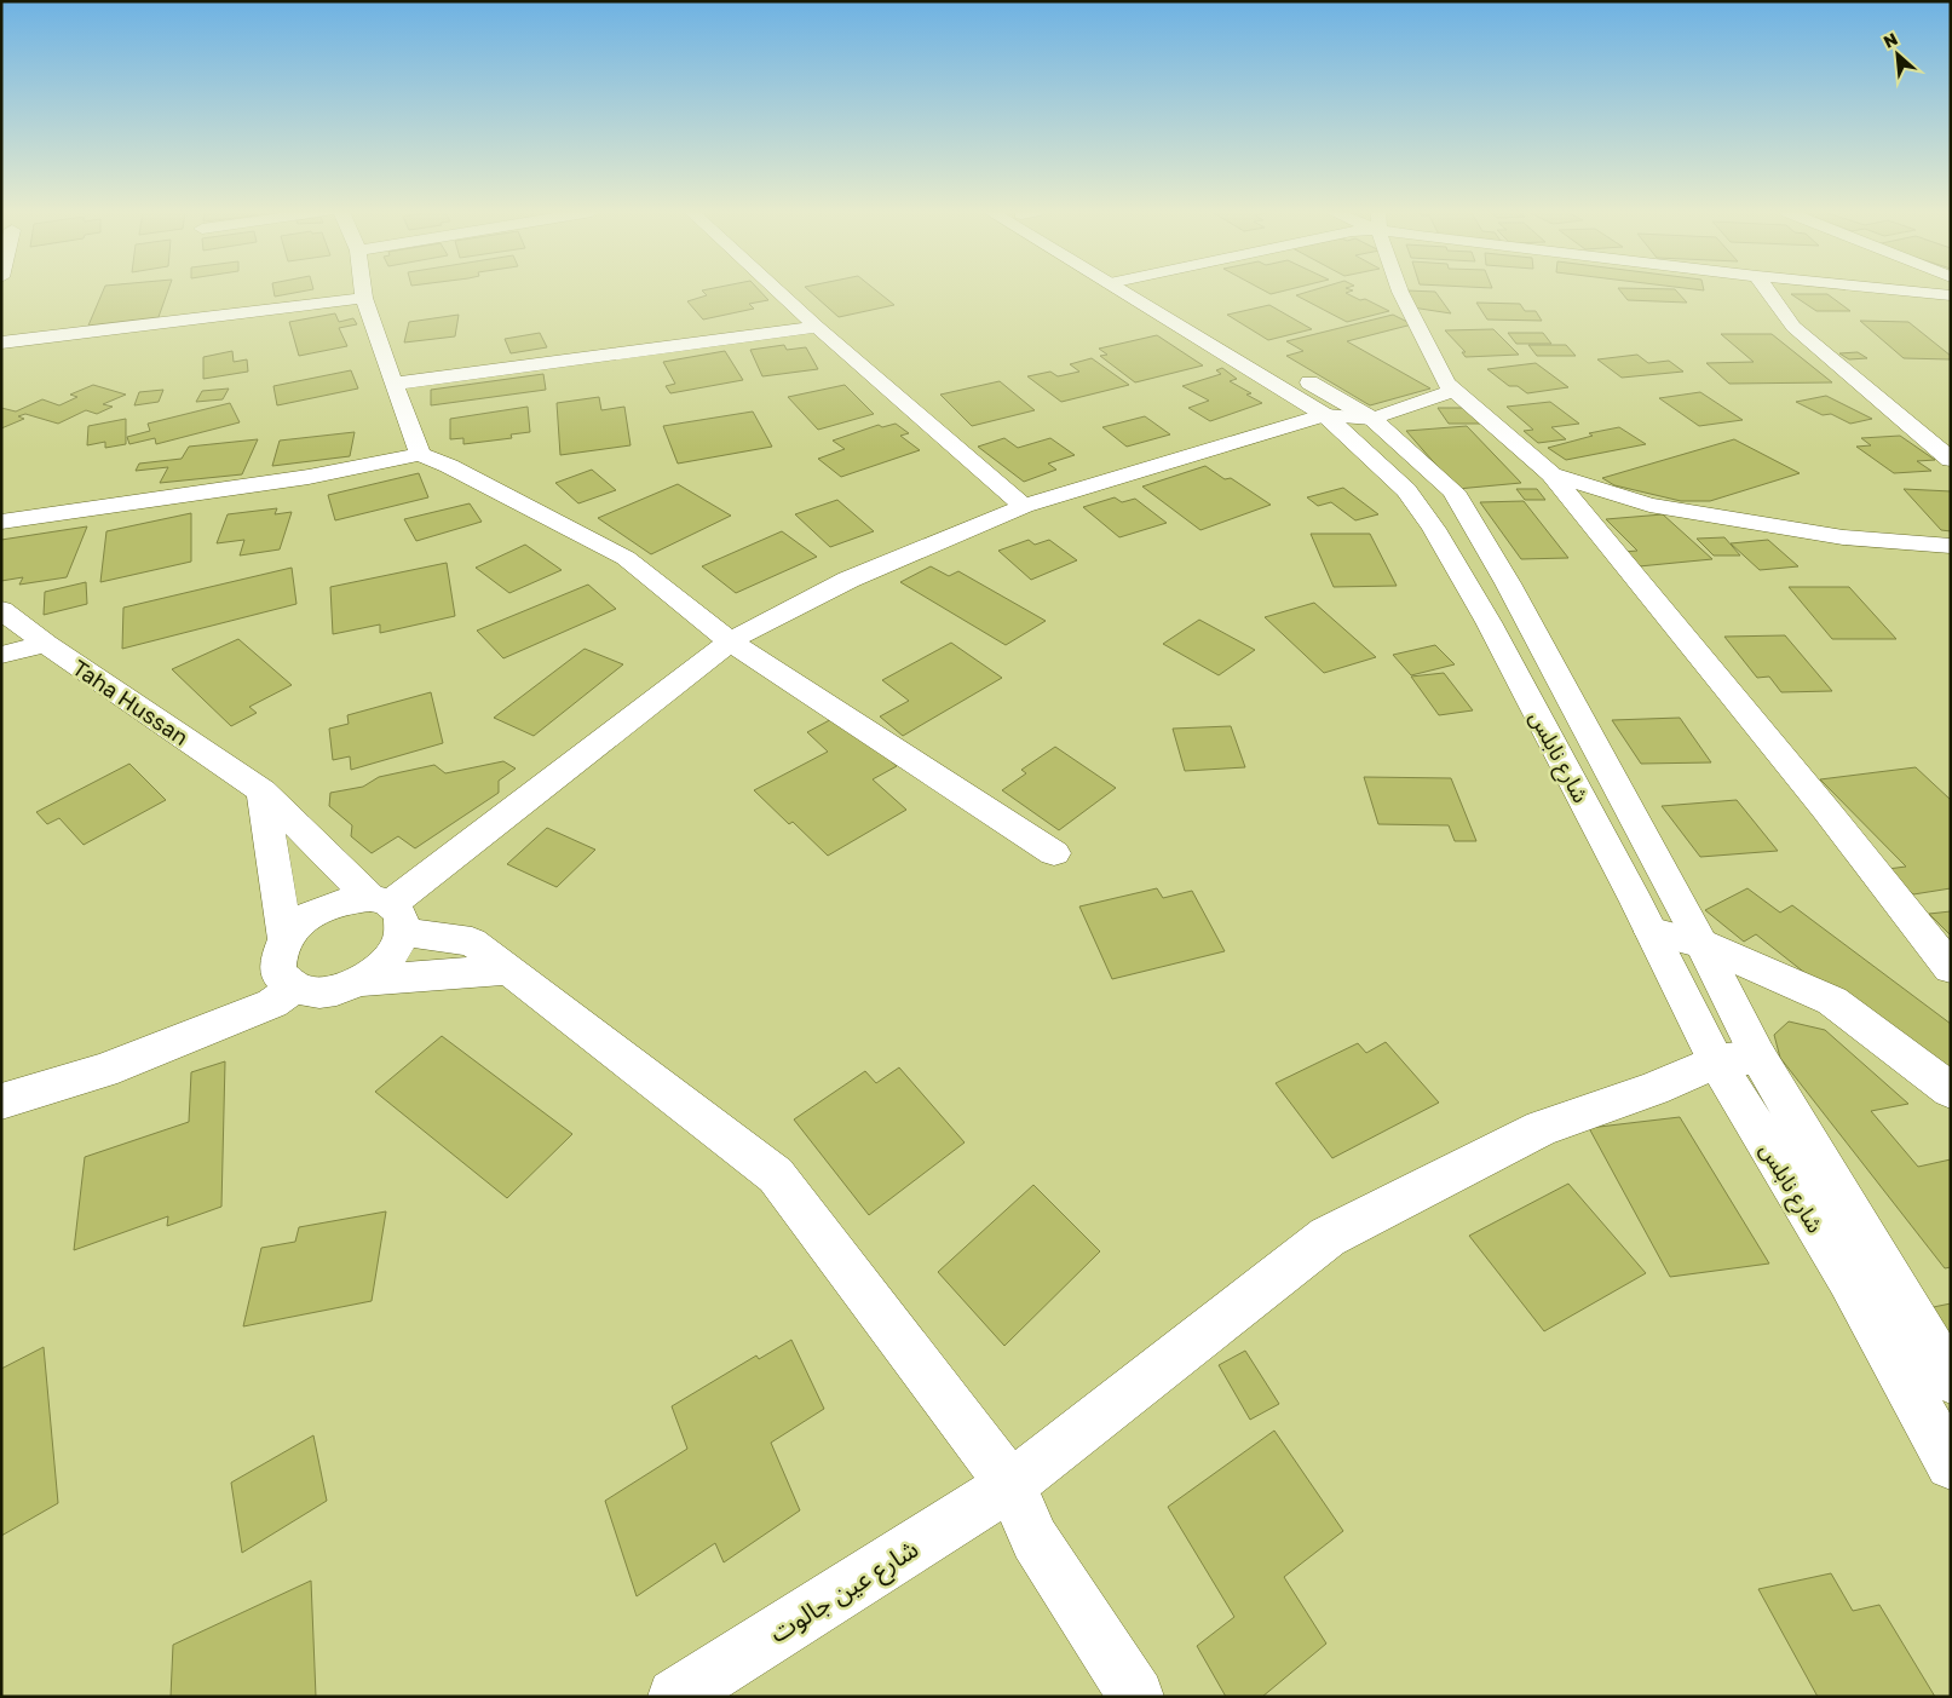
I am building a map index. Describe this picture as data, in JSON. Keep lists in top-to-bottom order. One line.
{"streets":{"street":["Taha Hussan","شارع نابلس","شارع عين جالوت"]},"crossings":[["شارع نابلس","شارع عين جالوت"]],"north":"top left"}
